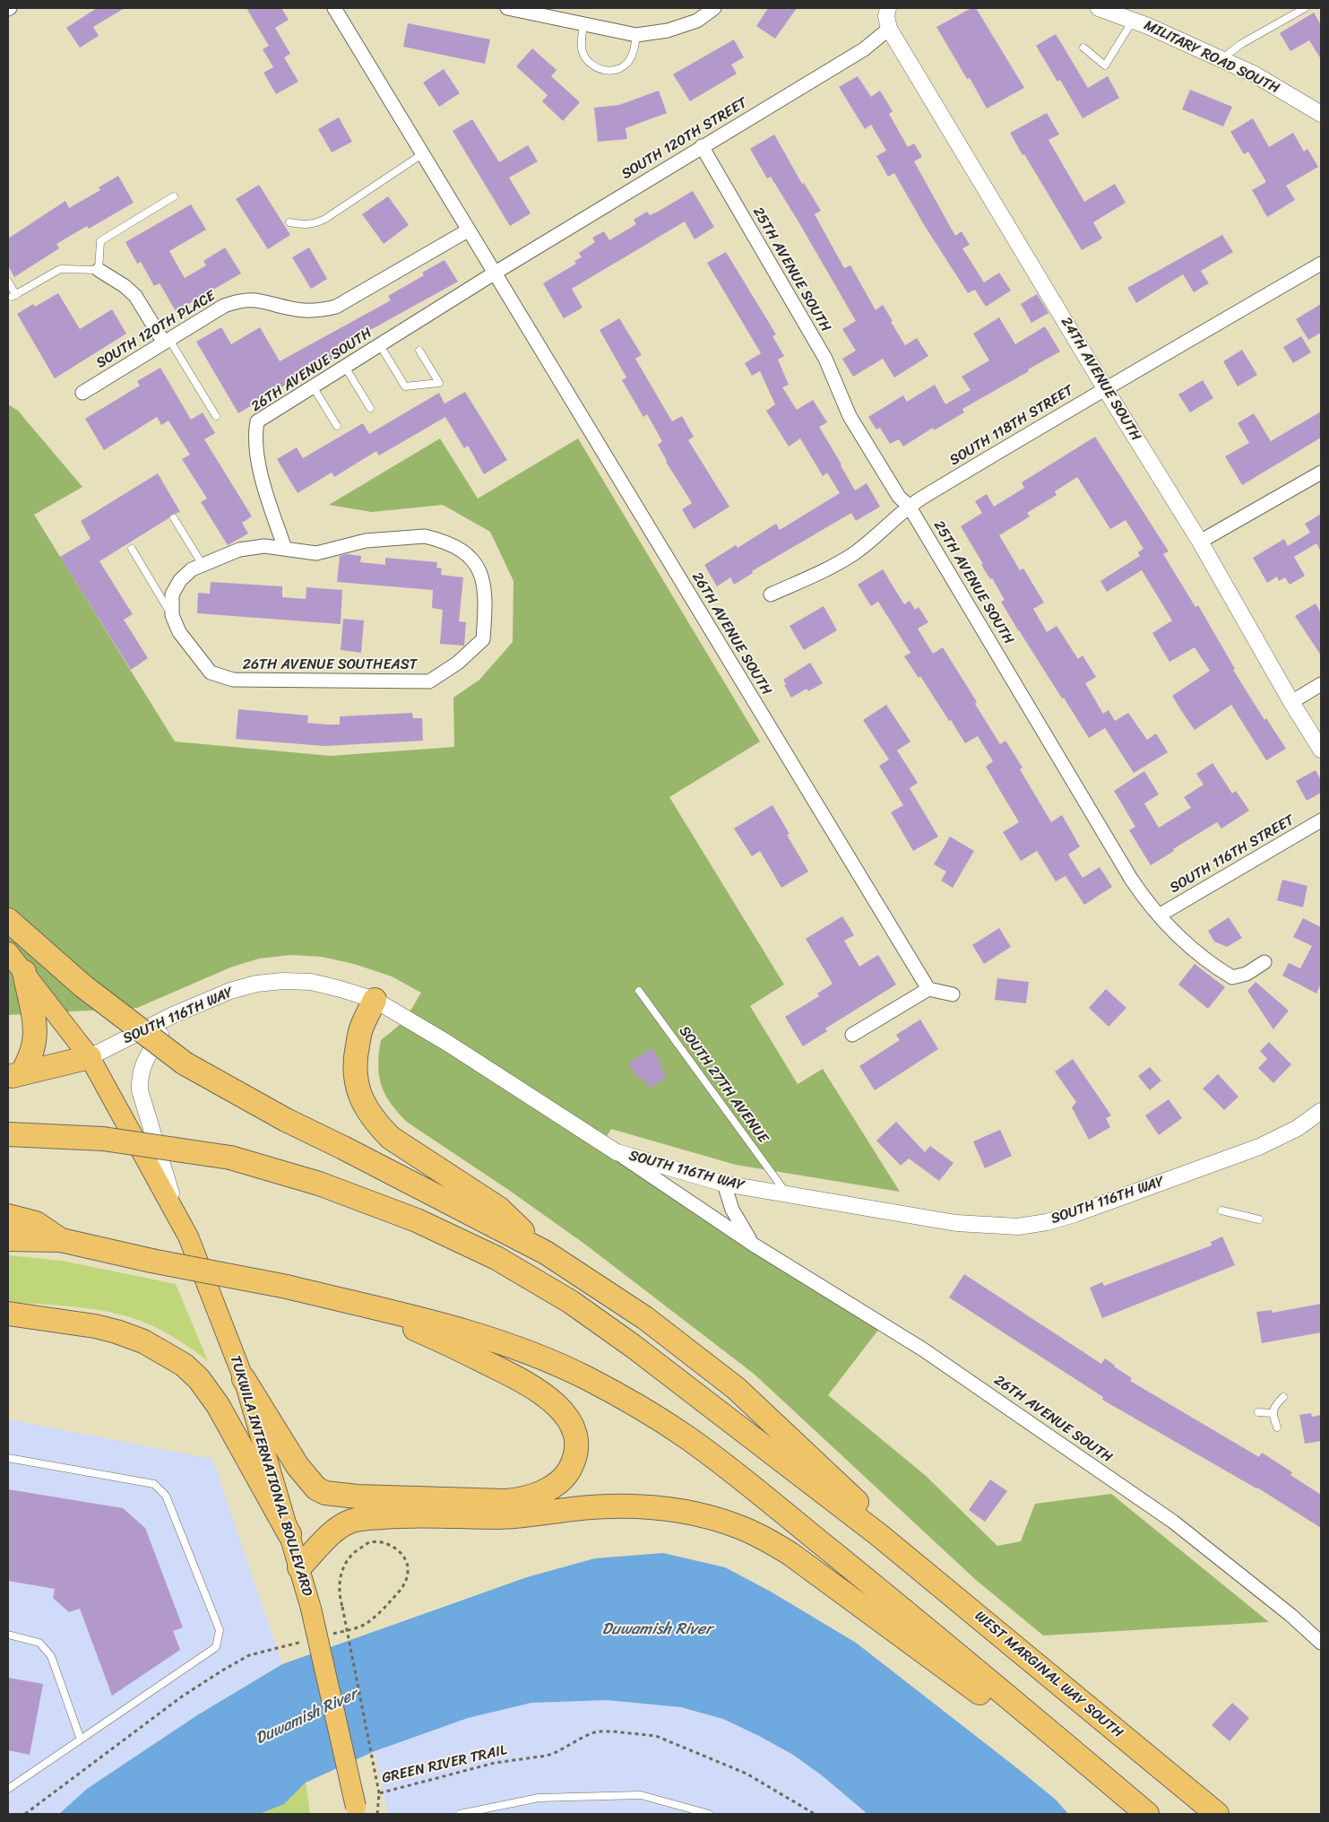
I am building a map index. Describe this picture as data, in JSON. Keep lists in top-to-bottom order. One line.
{"streets":{"highway":["WEST MARGINAL WAY SOUTH"],"main road":["TUKWILA INTERNATIONAL BOULEVARD"],"street":["MILITARY ROAD SOUTH","SOUTH 120TH STREET","25TH AVENUE SOUTH","SOUTH 120TH PLACE","26TH AVENUE SOUTH","24TH AVENUE SOUTH","SOUTH 118TH STREET","26TH AVENUE SOUTHEAST","SOUTH 116TH STREET","SOUTH 116TH WAY"],"lane":["SOUTH 27TH AVENUE"],"path":["GREEN RIVER TRAIL"]},"crossings":[["SOUTH 120TH STREET","25TH AVENUE SOUTH"],["SOUTH 120TH STREET","26TH AVENUE SOUTH"],["SOUTH 120TH STREET","24TH AVENUE SOUTH"],["25TH AVENUE SOUTH","SOUTH 118TH STREET"],["25TH AVENUE SOUTH","SOUTH 116TH STREET"],["SOUTH 120TH PLACE","26TH AVENUE SOUTH"],["26TH AVENUE SOUTH","26TH AVENUE SOUTHEAST"],["26TH AVENUE SOUTH","SOUTH 116TH WAY"],["24TH AVENUE SOUTH","SOUTH 118TH STREET"],["SOUTH 116TH WAY","SOUTH 27TH AVENUE"],["SOUTH 116TH WAY","TUKWILA INTERNATIONAL BOULEVARD"]],"water":["Duwamish River"]}
